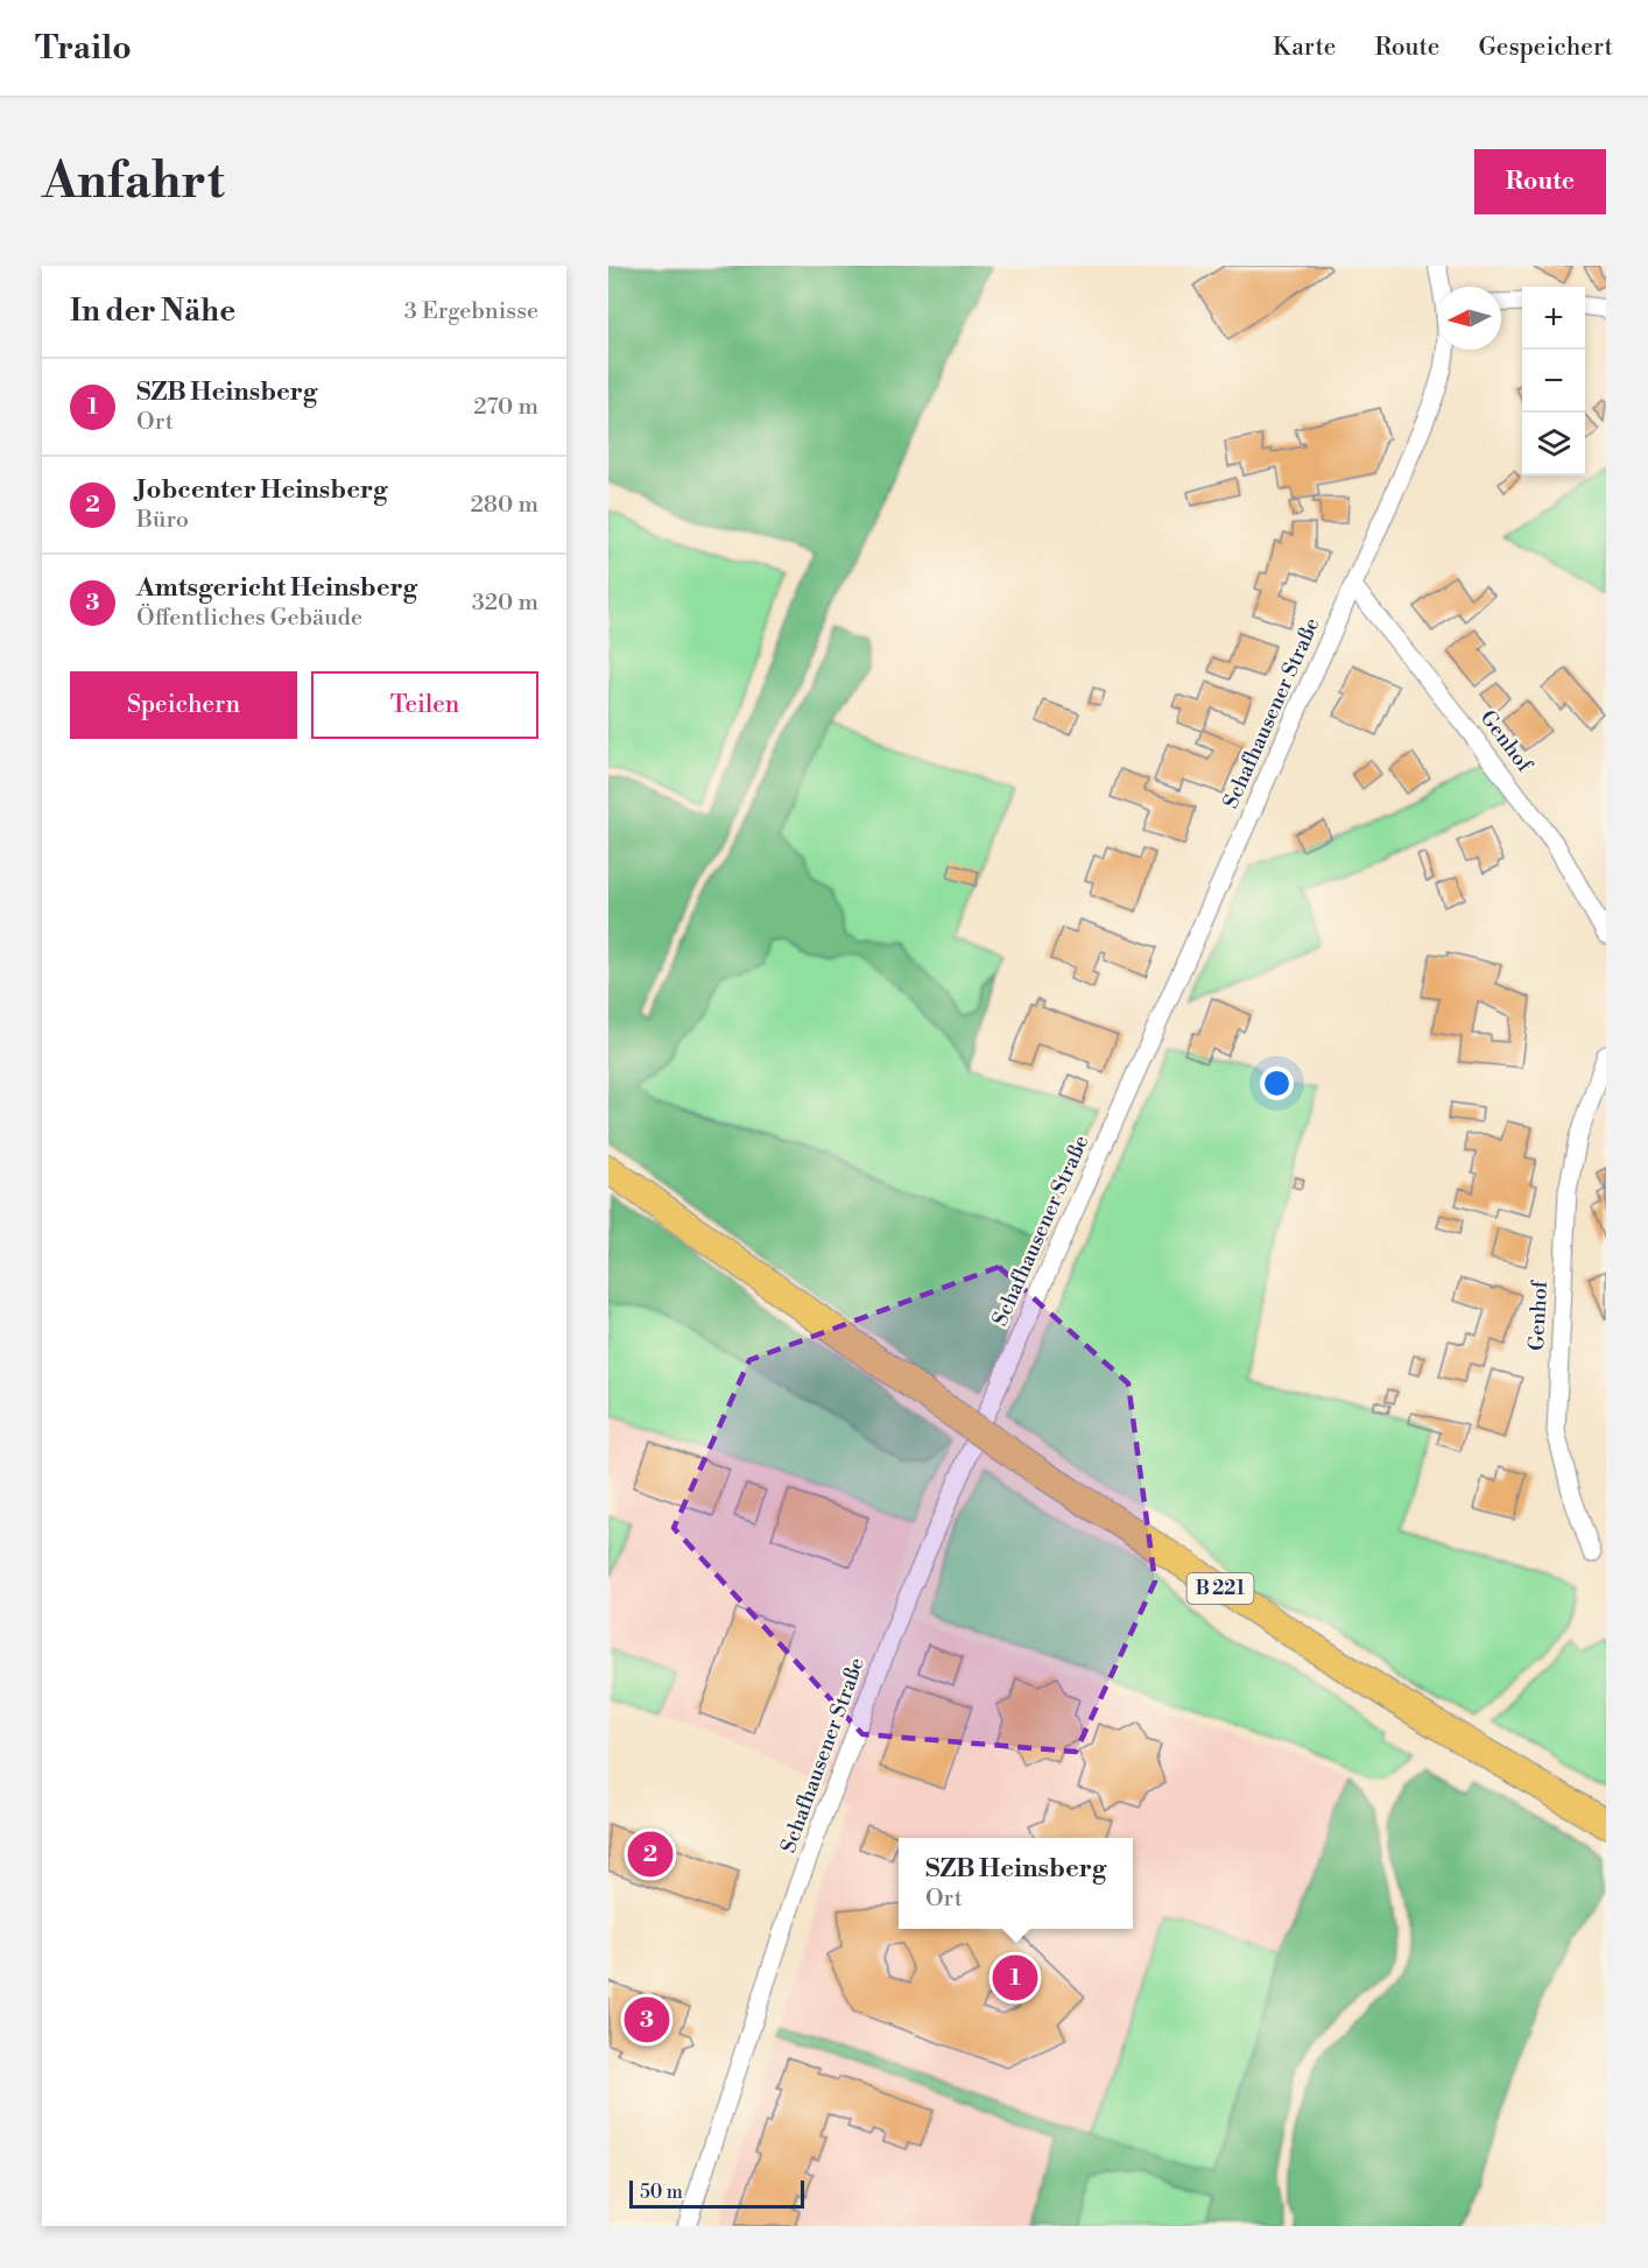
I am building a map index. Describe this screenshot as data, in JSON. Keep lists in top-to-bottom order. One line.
{"streets":{"main road":["B 221"],"street":["Schafhausener Straße","Genhof"]},"crossings":[["Schafhausener Straße","Genhof"]],"scale_bar":"50 m","north":"left","page":{"header":"Trailo","nav":["Karte","Route","Gespeichert"],"buttons":["Route",["Speichern","Teilen"]],"title":"Anfahrt","heading":["In der Nähe","3 Ergebnisse"],"map_buttons":["+","−"],"list":[{"mark":"1","name":"SZB Heinsberg","note":"Ort","value":"270 m"},{"mark":"2","name":"Jobcenter Heinsberg","note":"Büro","value":"280 m"},{"mark":"3","name":"Amtsgericht Heinsberg","note":"Öffentliches Gebäude","value":"320 m"}],"pins":["2","1","3"],"popup":["SZB Heinsberg","Ort"],"scale":"50 m"}}
